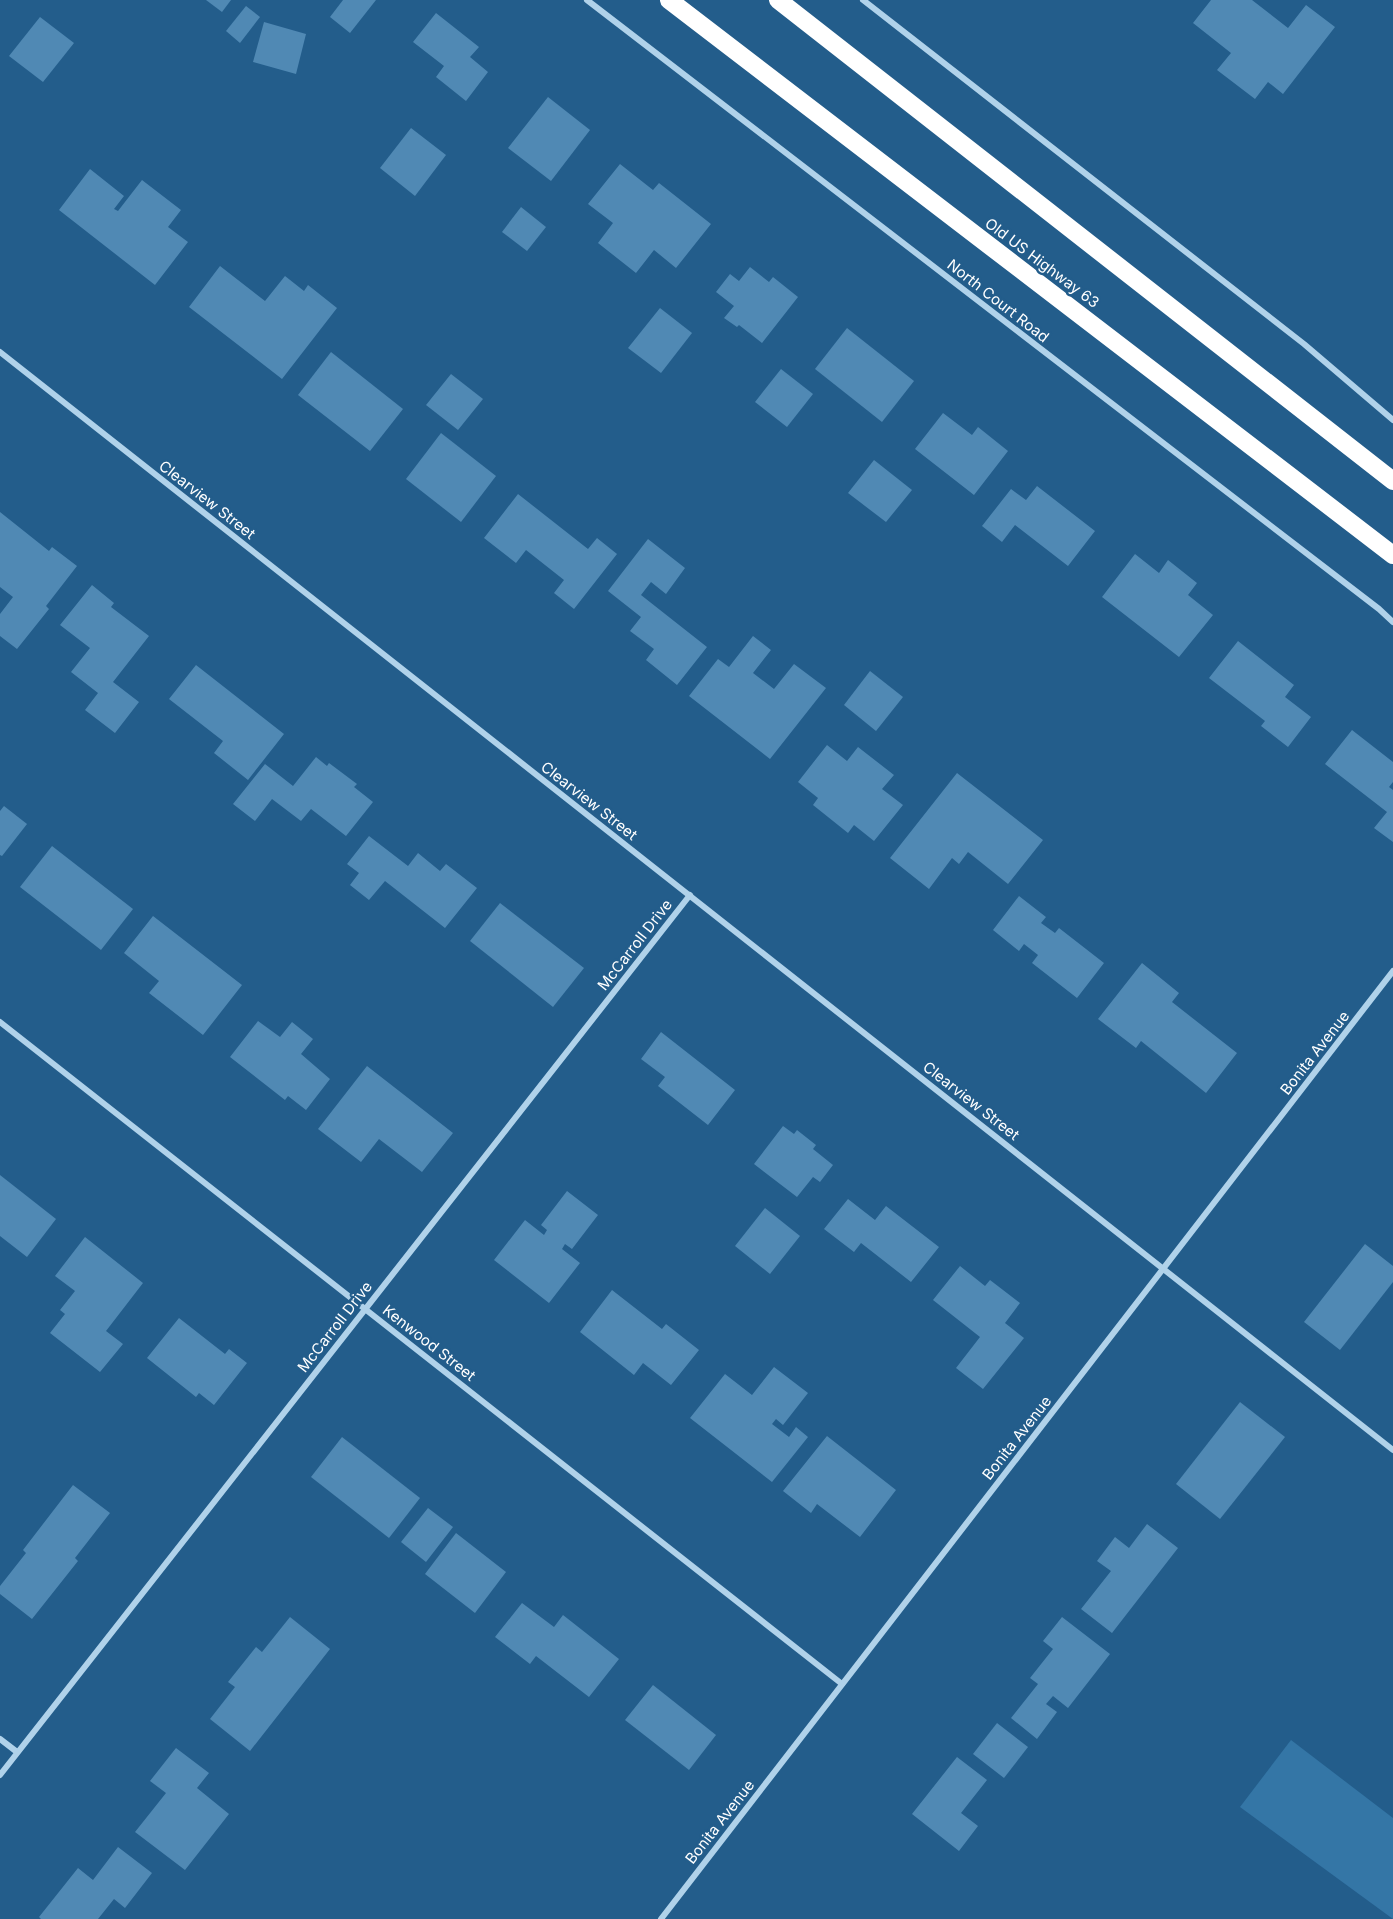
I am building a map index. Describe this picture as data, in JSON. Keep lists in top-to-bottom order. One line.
{"streets":{"highway":["Old US Highway 63"],"street":["North Court Road","Clearview Street","McCarroll Drive","Bonita Avenue","Kenwood Street"]},"crossings":[["Clearview Street","McCarroll Drive"],["Clearview Street","Bonita Avenue"],["McCarroll Drive","Kenwood Street"],["Bonita Avenue","Kenwood Street"]]}
